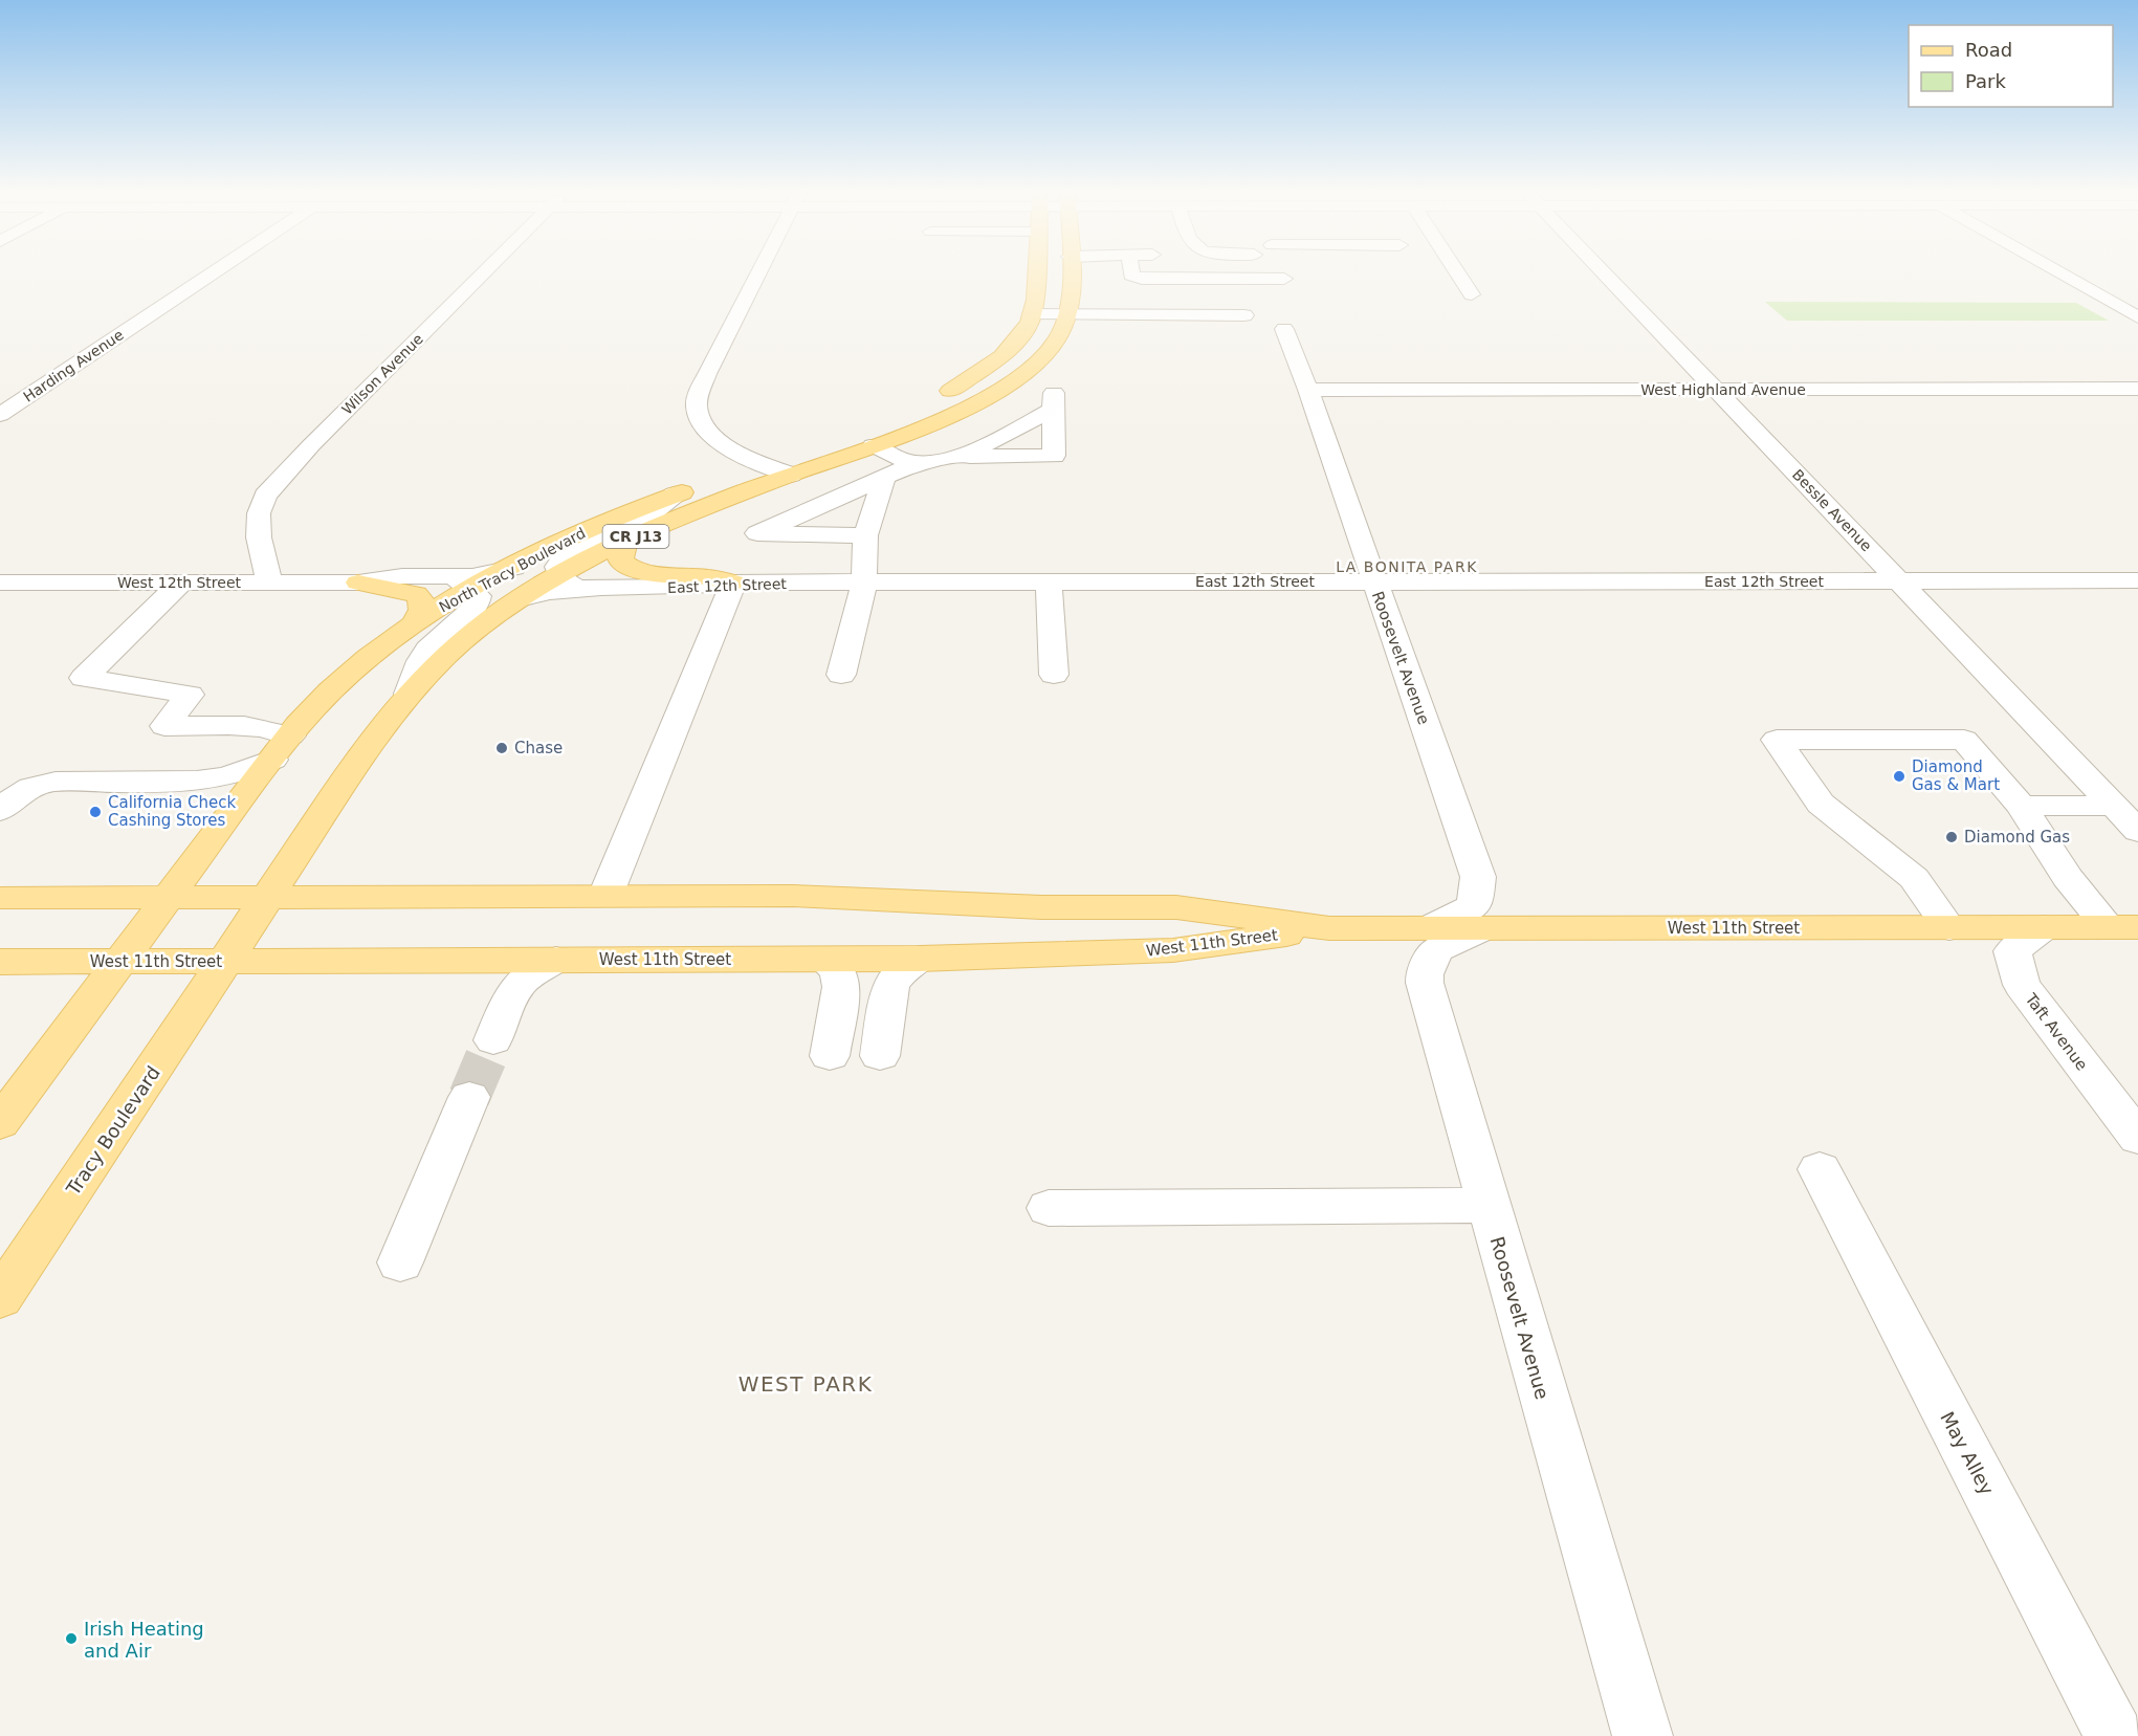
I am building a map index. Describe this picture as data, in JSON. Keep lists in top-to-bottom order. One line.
{"streets":{"main road":["CR J13","North Tracy Boulevard","West 11th Street","Tracy Boulevard"],"street":["Harding Avenue","Wilson Avenue","West Highland Avenue","Bessle Avenue","East 12th Street","West 12th Street","Roosevelt Avenue","Taft Avenue","May Alley"]},"crossings":[["Wilson Avenue","West 12th Street"],["West Highland Avenue","Bessle Avenue"],["West Highland Avenue","Roosevelt Avenue"],["Bessle Avenue","East 12th Street"],["North Tracy Boulevard","East 12th Street"],["North Tracy Boulevard","West 11th Street"],["North Tracy Boulevard","Tracy Boulevard"],["East 12th Street","Roosevelt Avenue"],["Roosevelt Avenue","West 11th Street"],["West 11th Street","Taft Avenue"],["West 11th Street","Tracy Boulevard"]],"districts":["LA BONITA PARK","WEST PARK"],"places":["Chase","Diamond Gas & Mart","California Check Cashing Stores","Diamond Gas","Irish Heating and Air"],"legend":["Road","Park"]}
